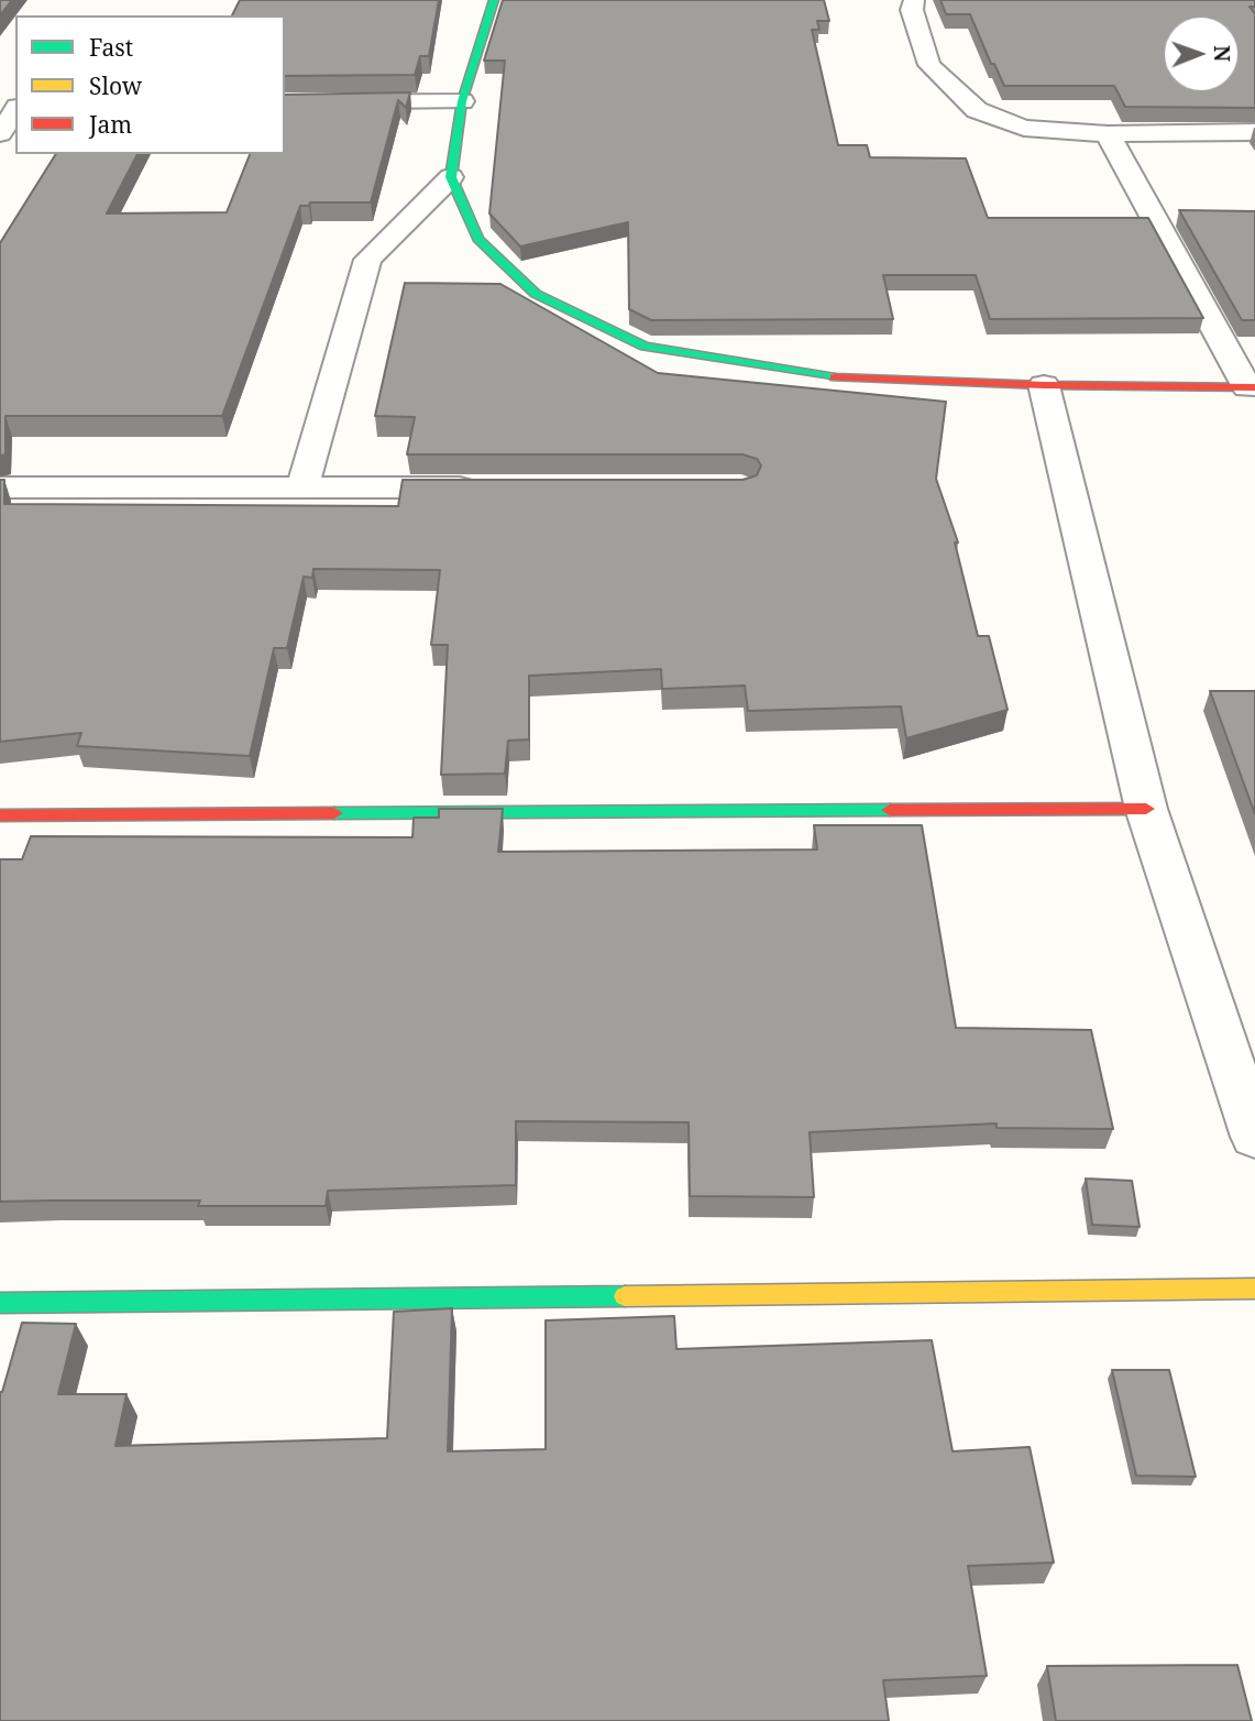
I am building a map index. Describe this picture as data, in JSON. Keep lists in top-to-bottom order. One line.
{"legend":["Fast","Slow","Jam"],"north":"right"}
